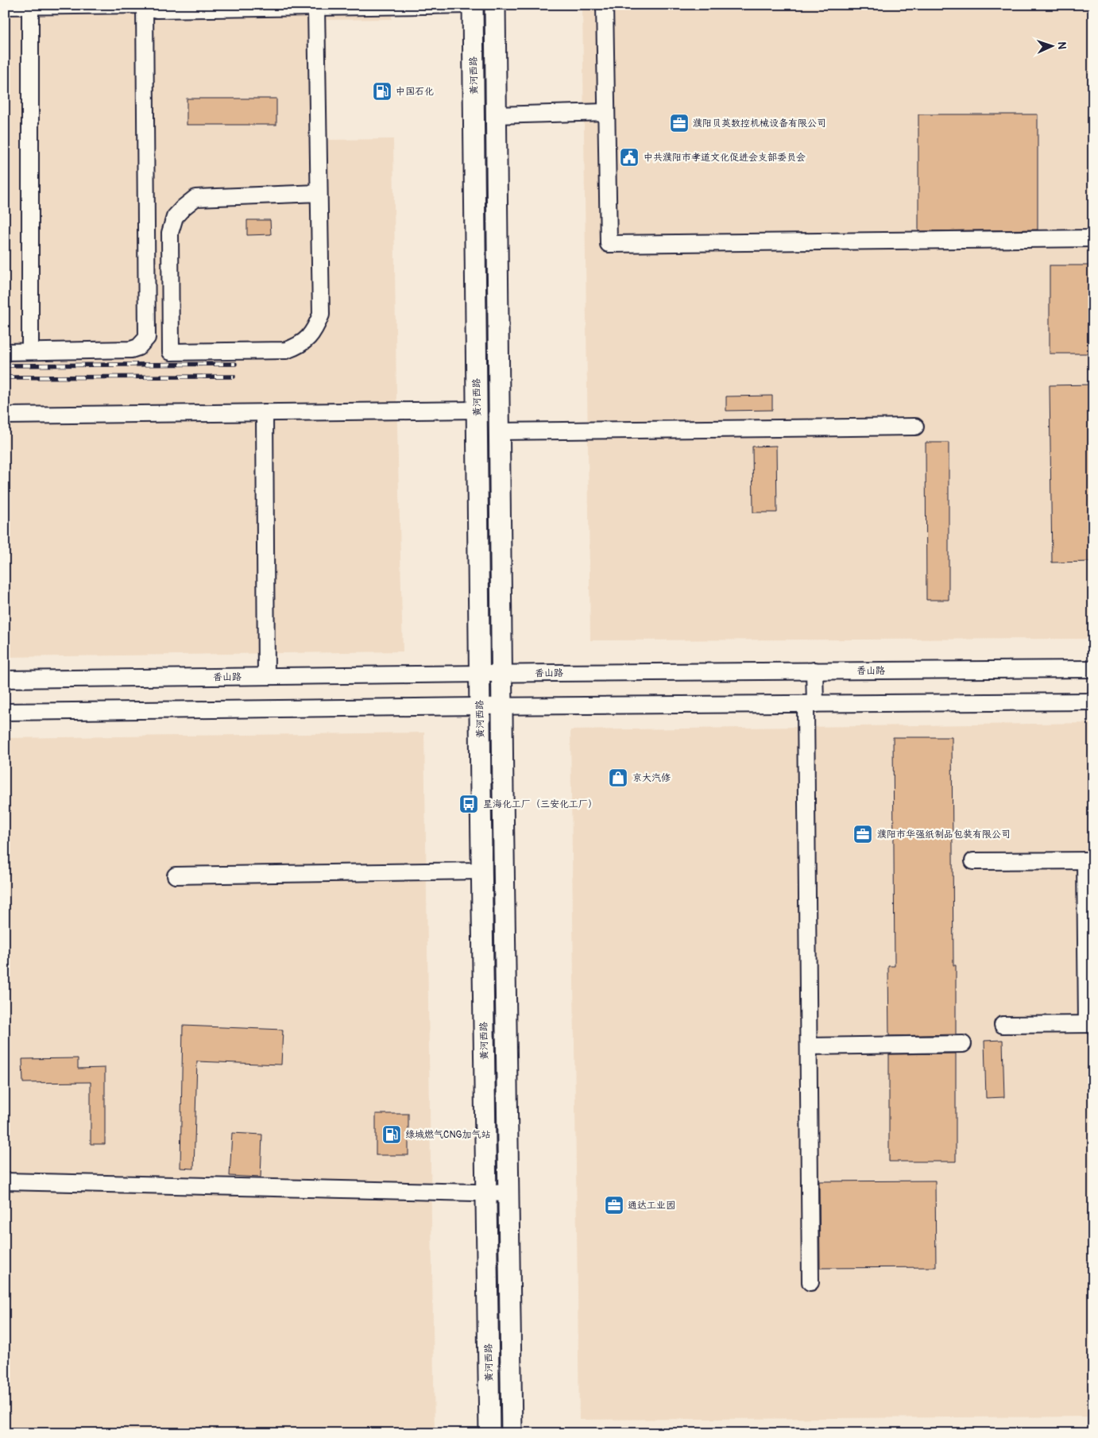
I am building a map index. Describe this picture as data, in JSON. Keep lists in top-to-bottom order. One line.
{"streets":{"main road":["黄河西路"],"street":["香山路"]},"crossings":[["黄河西路","香山路"]],"places":{"fuel station":["中国石化","绿城燃气CNG加气站"],"office":["濮阳贝英数控机械设备有限公司","濮阳市华强纸制品包装有限公司","通达工业园"],"public building":["中共濮阳市孝道文化促进会支部委员会"],"shop":["京大汽修"],"bus stop":["星海化工厂（三安化工厂）"]},"north":"right"}
